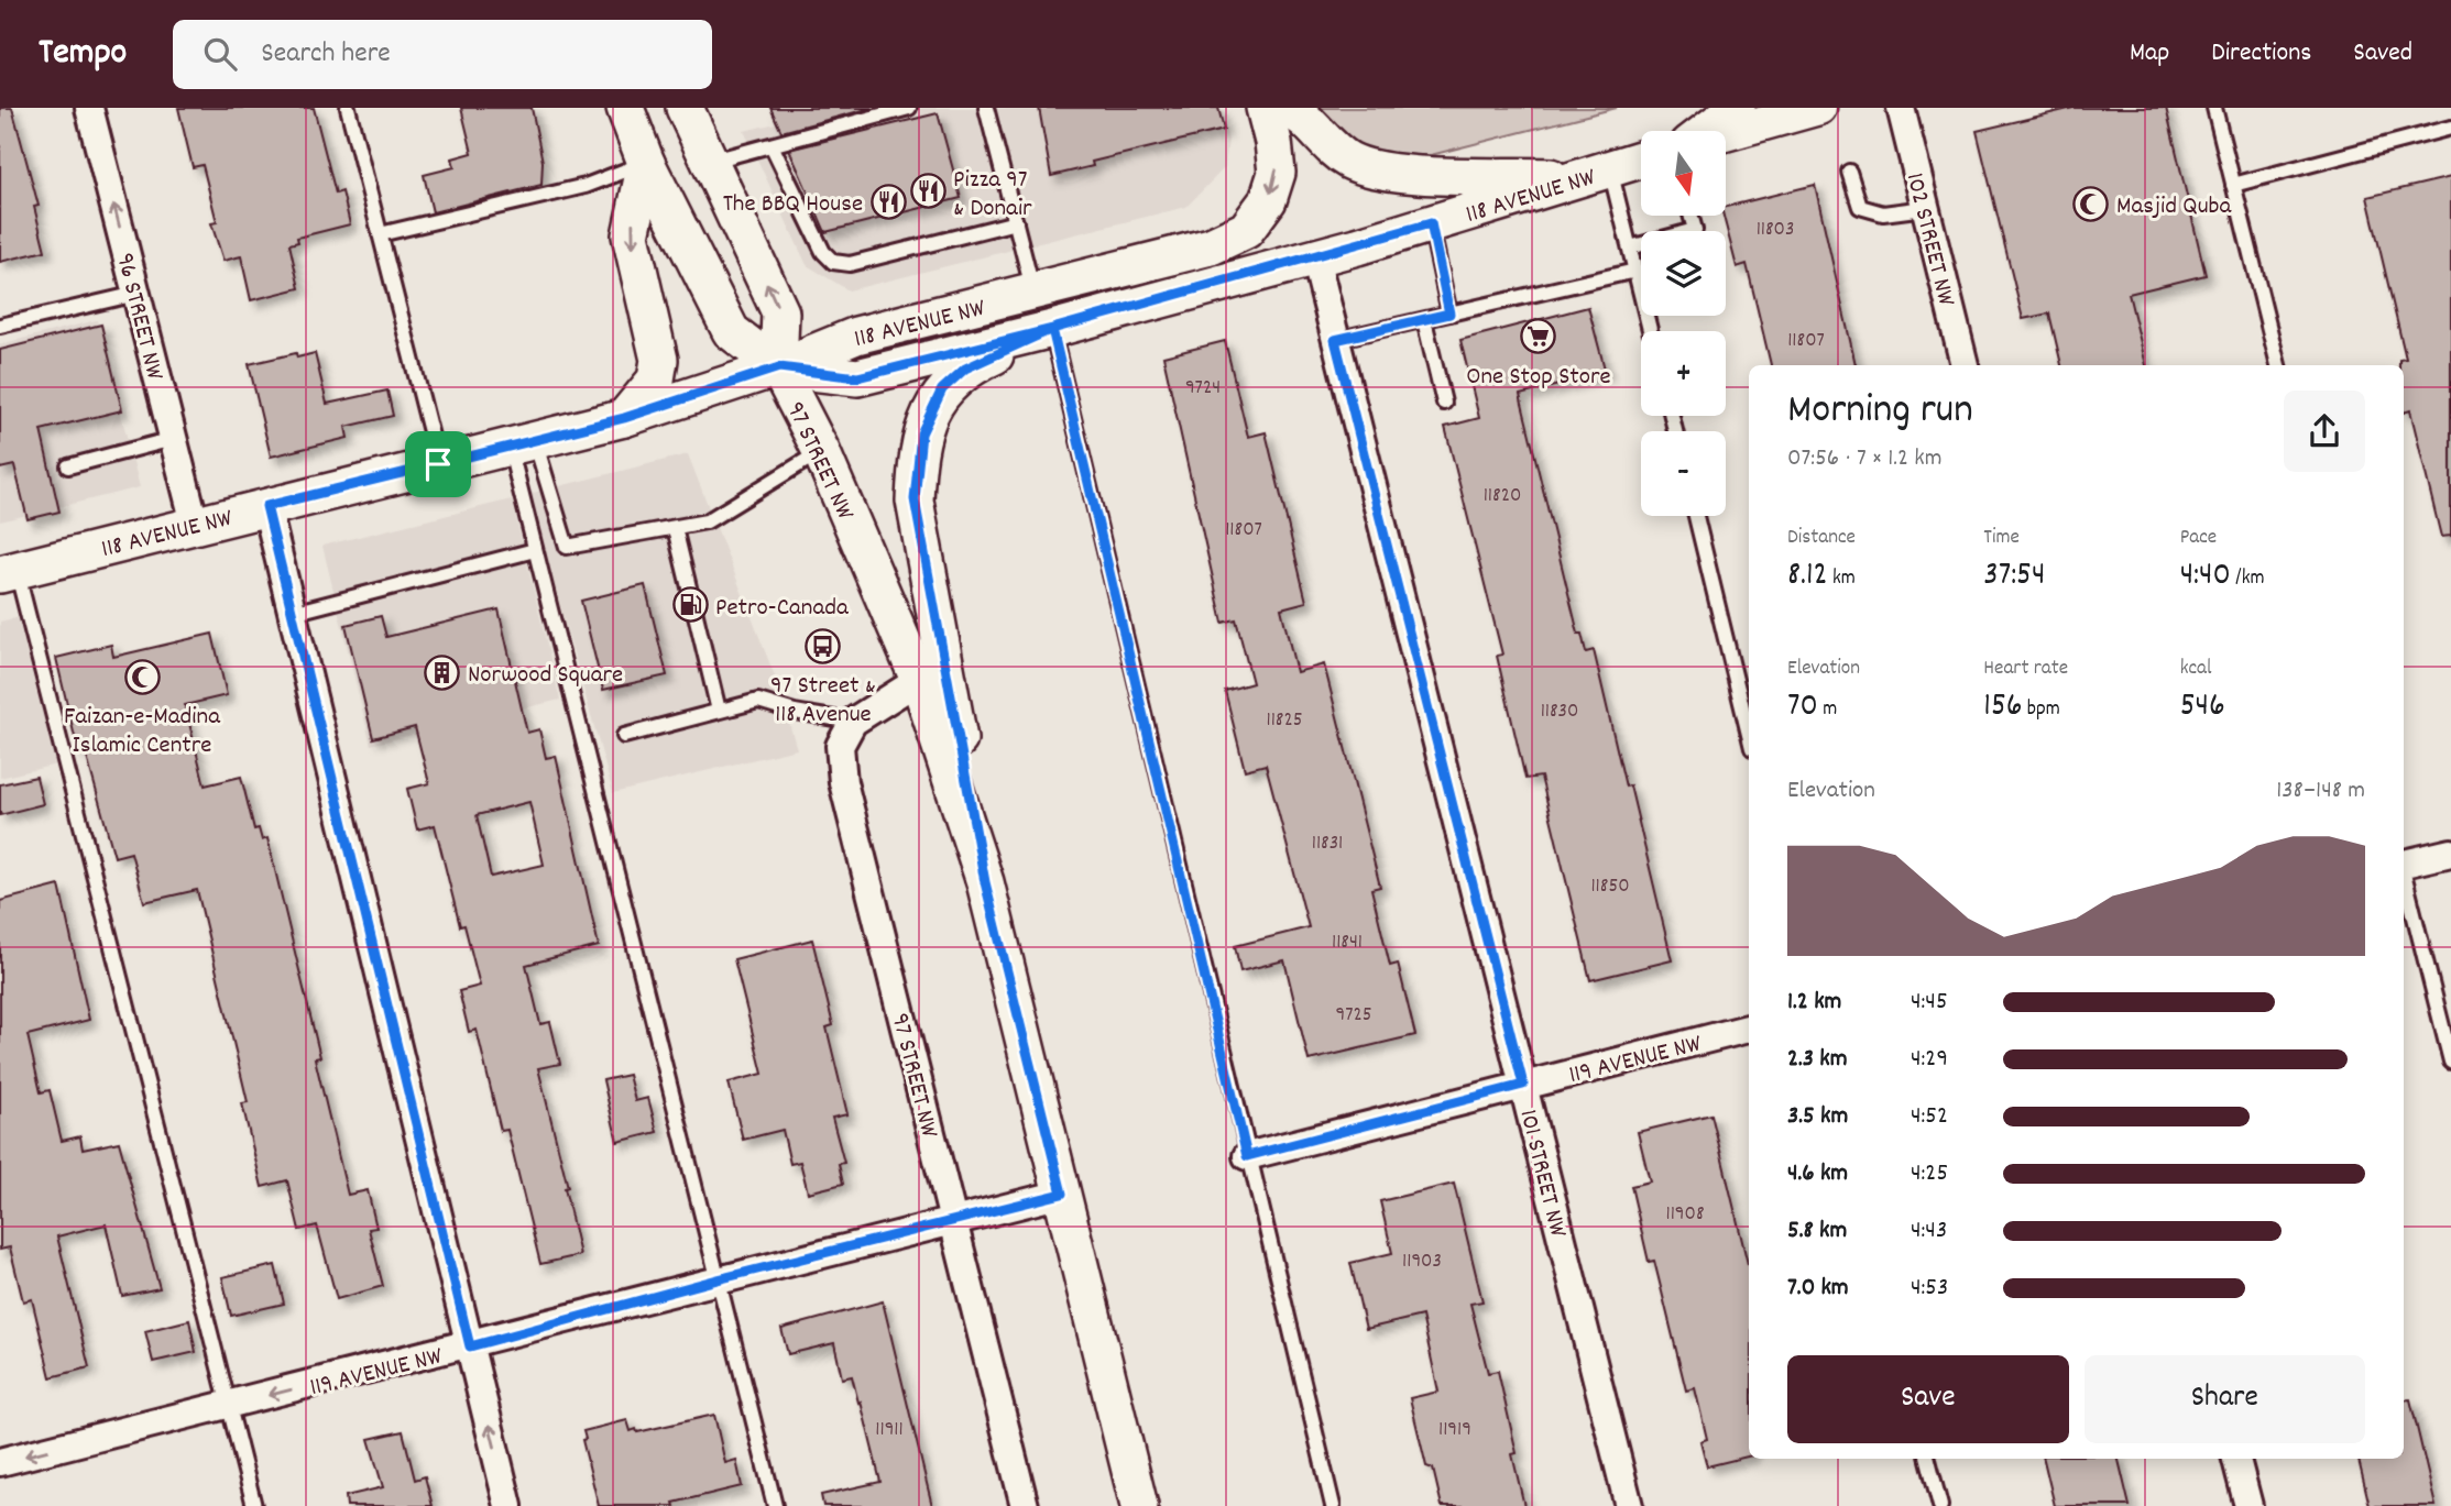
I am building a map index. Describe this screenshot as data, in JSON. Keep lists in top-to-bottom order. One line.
{"streets":{"main road":["118 AVENUE NW","97 STREET NW"],"street":["102 STREET NW","96 STREET NW","119 AVENUE NW","101 STREET NW"]},"crossings":[["118 AVENUE NW","96 STREET NW"],["118 AVENUE NW","97 STREET NW"],["118 AVENUE NW","101 STREET NW"],["97 STREET NW","119 AVENUE NW"],["119 AVENUE NW","101 STREET NW"]],"one_way":["96 STREET NW"],"places":{"restaurant":["Pizza 97 & Donair","The BBQ House"],"mosque":["Masjid Quba","Faizan-e-Madina Islamic Centre"],"supermarket":["One Stop Store"],"fuel station":["Petro-Canada"],"bus stop":["97 Street & 118 Avenue"],"building":["Norwood Square"]},"house_numbers":["11803","11807","9724","11820","11807","11830","11825","11831","11850","11841","9725","11908","11903","11911","11919"],"north":"bottom","page":{"header":"Tempo","search":"Search here","nav":["Map","Directions","Saved"],"map_buttons":["+","−"],"heading":["Morning run","07:56 · 7 × 1.2 km"],"stats":[["Distance","8.12 km"],["Time","37:54"],["Pace","4:40 /km"],["Elevation","70 m"],["Heart rate","156 bpm"],["kcal","546"]],"chart":["Elevation","138–148 m"],"list":[{"name":"1.2 km","note":"4:45"},{"name":"2.3 km","note":"4:29"},{"name":"3.5 km","note":"4:52"},{"name":"4.6 km","note":"4:25"},{"name":"5.8 km","note":"4:43"},{"name":"7.0 km","note":"4:53"}],"buttons":["Save","Share"]}}
